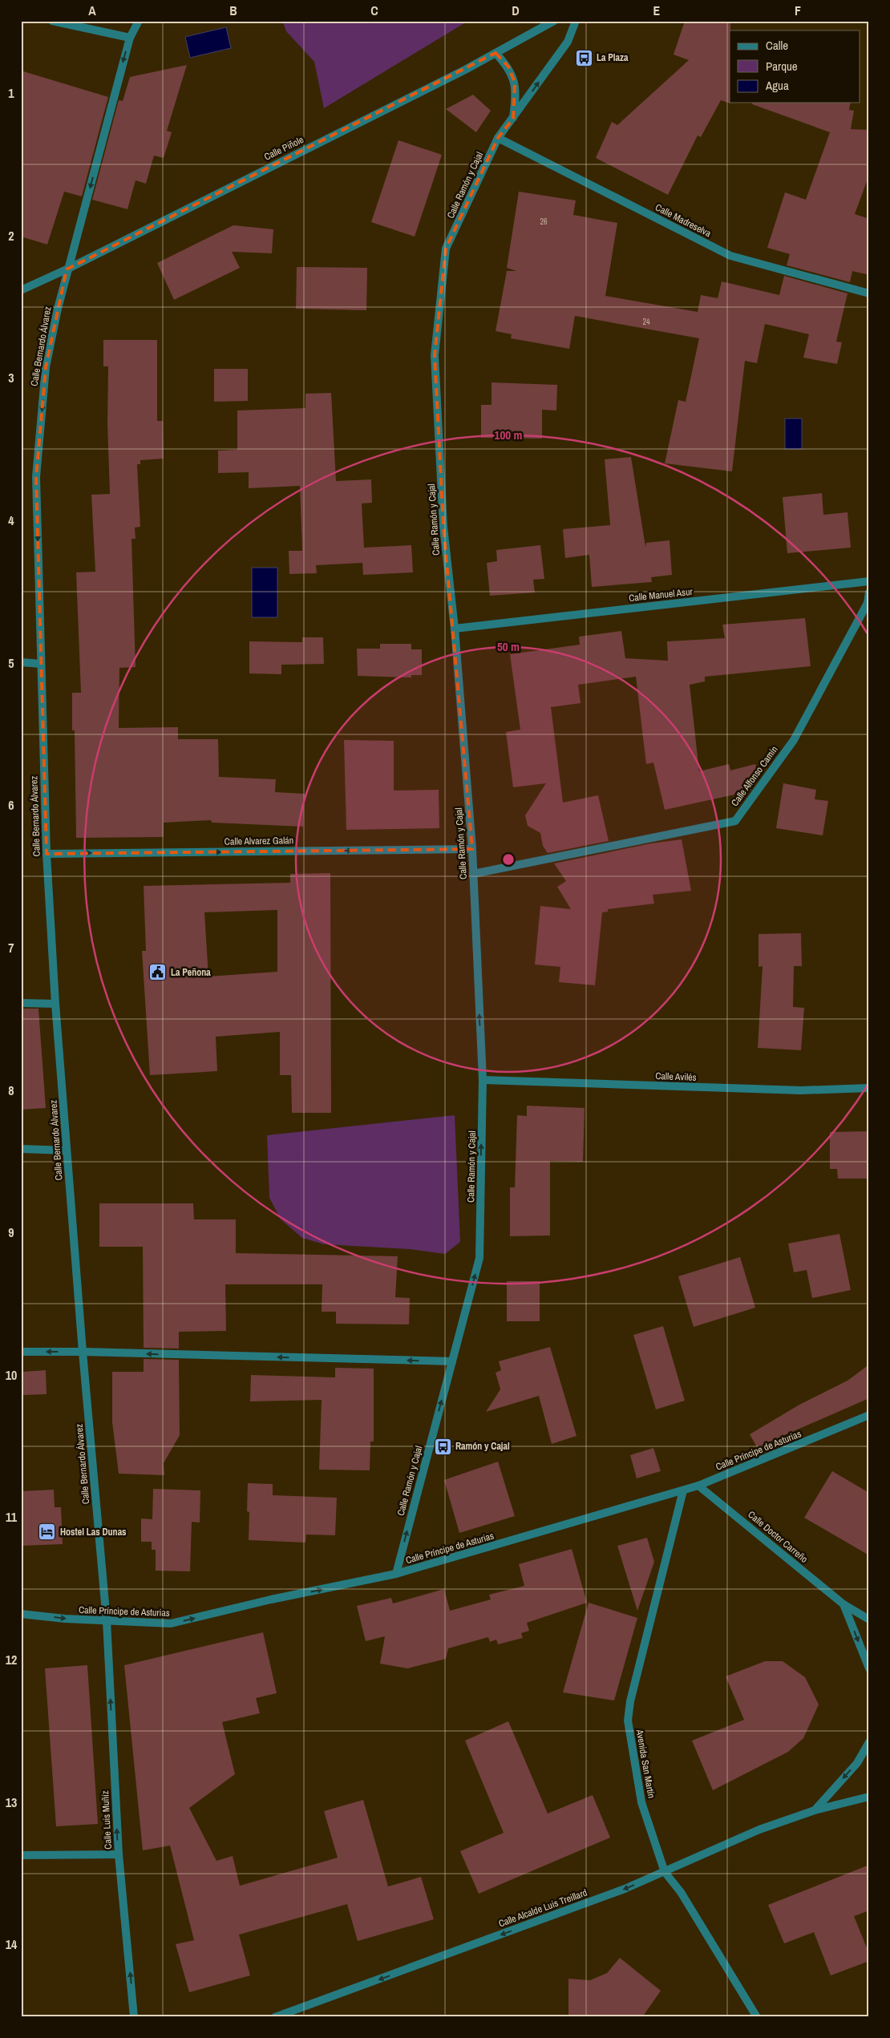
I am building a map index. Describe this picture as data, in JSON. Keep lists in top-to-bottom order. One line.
{"streets":{"street":["Calle Piñole","Calle Ramón y Cajal","Calle Madreselva","Calle Bernardo Álvarez","Calle Manuel Asur","Calle Alfonso Camín","Calle Alvarez Galán","Calle Avilés","Calle Príncipe de Asturias","Calle Doctor Carreño","Avenida San Martín","Calle Luis Muñíz","Calle Alcalde Luis Treillard"]},"crossings":[["Calle Piñole","Calle Bernardo Álvarez"],["Calle Ramón y Cajal","Calle Madreselva"],["Calle Ramón y Cajal","Calle Manuel Asur"],["Calle Ramón y Cajal","Calle Alfonso Camín"],["Calle Ramón y Cajal","Calle Alvarez Galán"],["Calle Ramón y Cajal","Calle Avilés"],["Calle Ramón y Cajal","Calle Príncipe de Asturias"],["Calle Bernardo Álvarez","Calle Alvarez Galán"],["Calle Bernardo Álvarez","Calle Príncipe de Asturias"],["Calle Bernardo Álvarez","Calle Luis Muñíz"],["Calle Príncipe de Asturias","Calle Doctor Carreño"],["Calle Príncipe de Asturias","Avenida San Martín"],["Calle Príncipe de Asturias","Calle Luis Muñíz"],["Avenida San Martín","Calle Alcalde Luis Treillard"]],"one_way":["Calle Ramón y Cajal","Calle Bernardo Álvarez","Calle Alvarez Galán","Calle Príncipe de Asturias","Calle Luis Muñíz","Calle Alcalde Luis Treillard"],"places":{"bus stop":["La Plaza","Ramón y Cajal"],"public building":["La Peñona"],"hotel":["Hostel Las Dunas"]},"house_numbers":["26","24"],"legend":["Calle","Parque","Agua"],"grid":{"columns":["A","B","C","D","E","F"],"rows":["1","2","3","4","5","6","7","8","9","10","11","12","13","14"]},"rings":["100 m","50 m"]}
